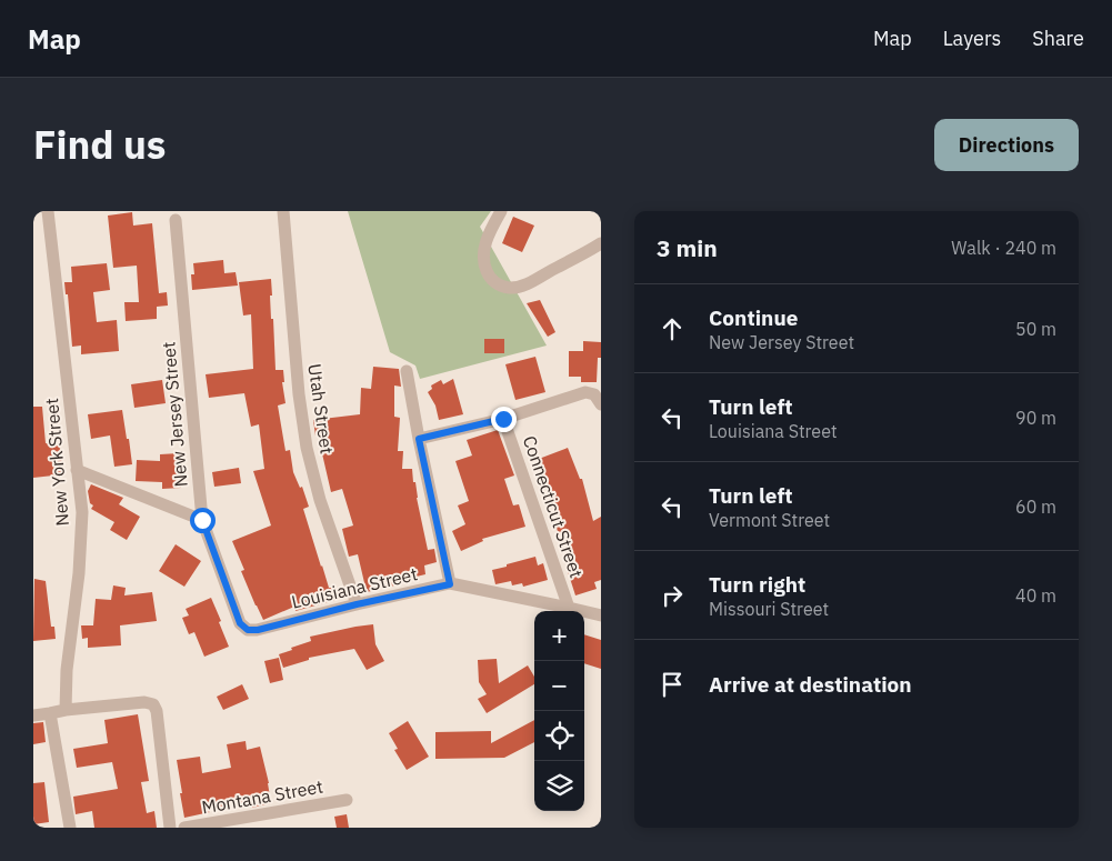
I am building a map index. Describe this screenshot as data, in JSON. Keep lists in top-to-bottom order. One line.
{"streets":{"street":["Utah Street","New Jersey Street","New York Street","Connecticut Street","Louisiana Street","Montana Street"]},"crossings":[["Utah Street","Louisiana Street"],["New Jersey Street","Louisiana Street"],["Connecticut Street","Louisiana Street"]],"page":{"header":"Map","nav":["Map","Layers","Share"],"title":"Find us","buttons":"Directions","heading":["3 min","Walk · 240 m"],"list":[["Continue","New Jersey Street","50 m"],["Turn left","Louisiana Street","90 m"],["Turn left","Vermont Street","60 m"],["Turn right","Missouri Street","40 m"],"Arrive at destination"],"map_buttons":["+","−"]}}
